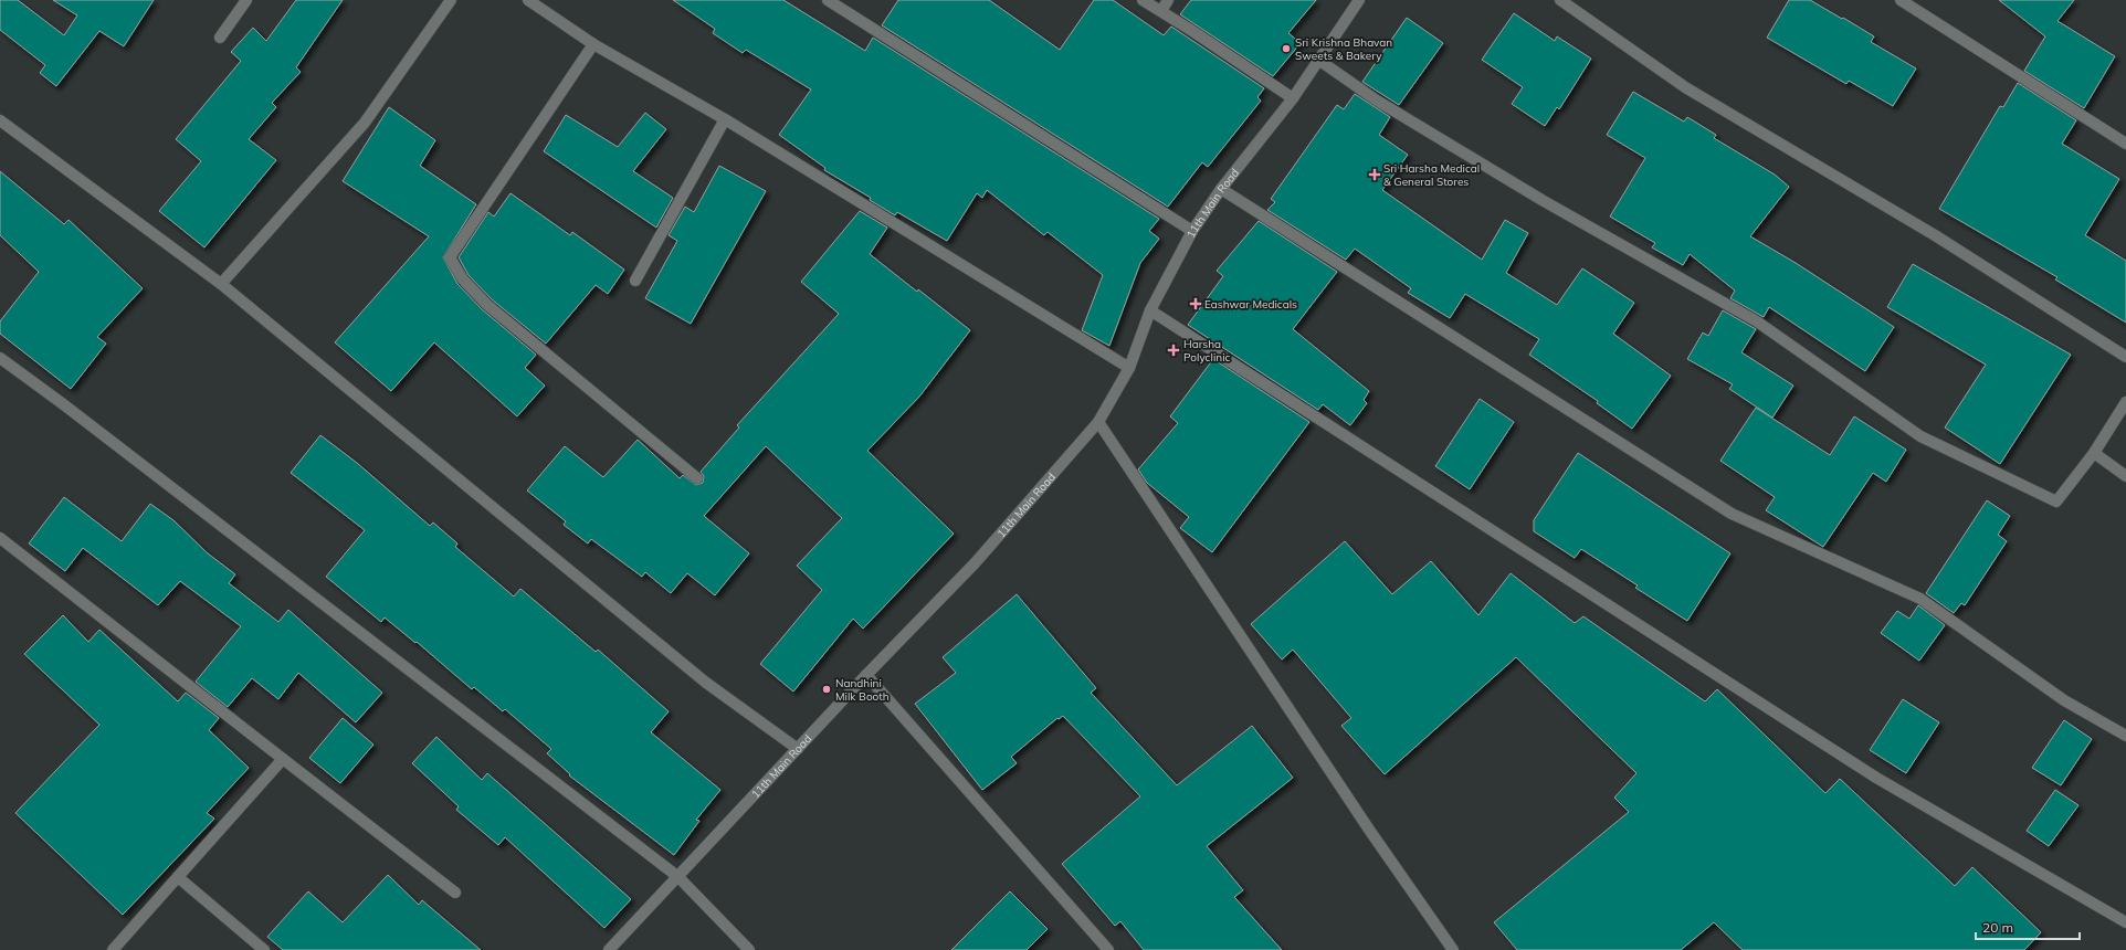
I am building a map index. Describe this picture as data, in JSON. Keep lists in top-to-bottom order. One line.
{"streets":{"street":["11th Main Road"]},"places":{"other":["Sri Krishna Bhavan Sweets & Bakery","Nandhini Milk Booth"],"health":["Sri Harsha Medical & General Stores","Eashwar Medicals","Harsha Polyclinic"]},"scale_bar":"20 m"}
